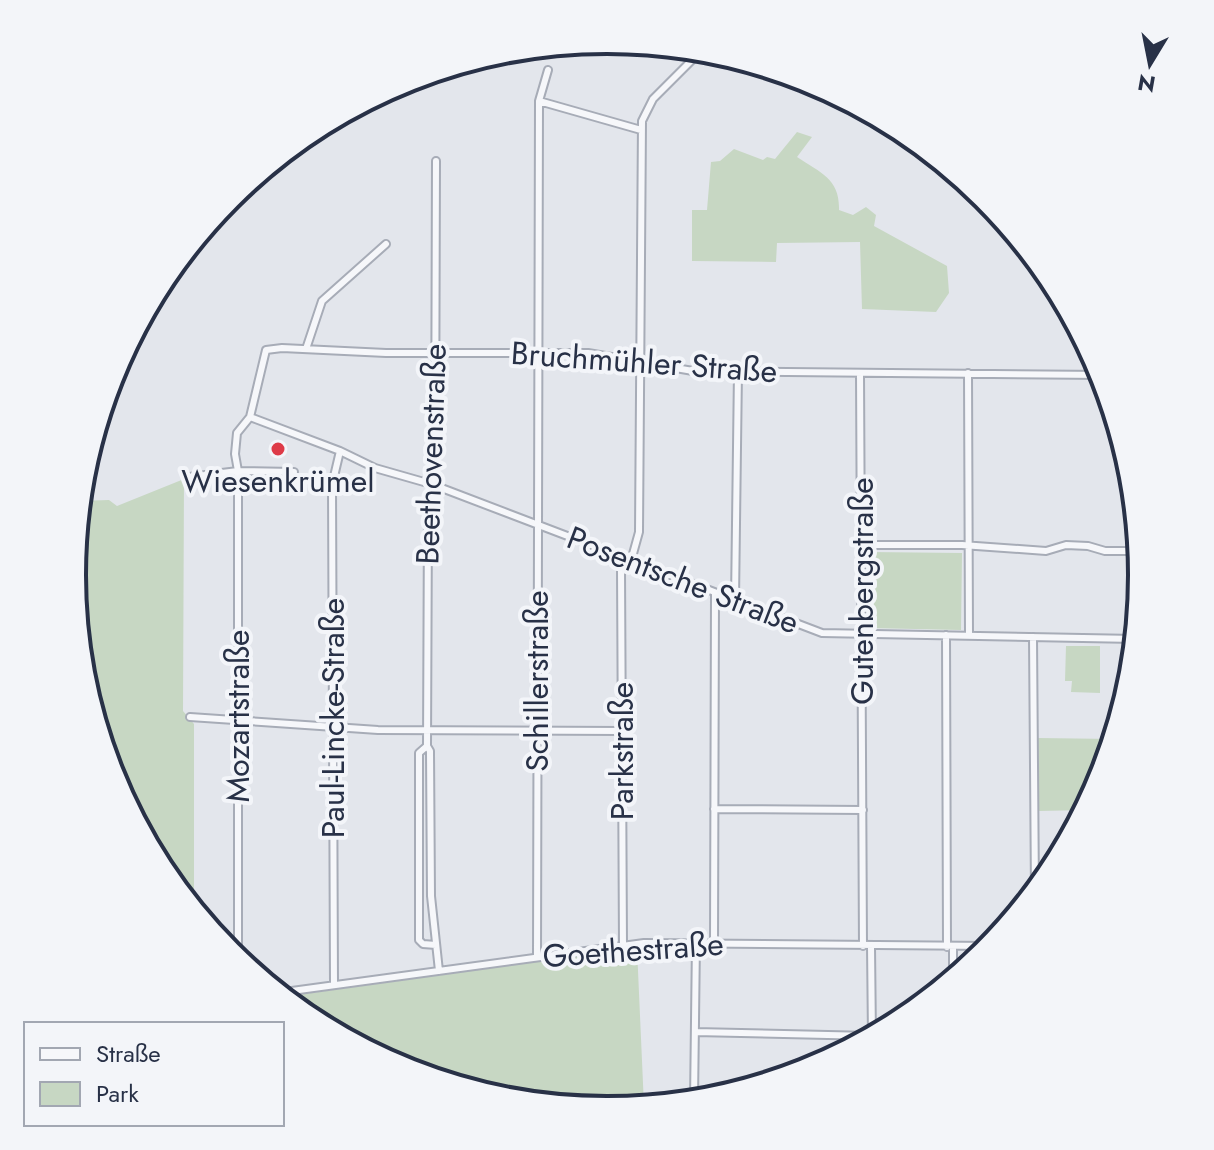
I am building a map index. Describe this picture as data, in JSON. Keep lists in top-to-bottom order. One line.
{"streets":{"street":["Bruchmühler Straße","Beethovenstraße","Posentsche Straße","Gutenbergstraße","Schillerstraße","Mozartstraße","Paul-Lincke-Straße","Parkstraße","Goethestraße"]},"crossings":[["Bruchmühler Straße","Beethovenstraße"],["Bruchmühler Straße","Posentsche Straße"],["Bruchmühler Straße","Gutenbergstraße"],["Bruchmühler Straße","Schillerstraße"],["Bruchmühler Straße","Mozartstraße"],["Bruchmühler Straße","Parkstraße"],["Beethovenstraße","Posentsche Straße"],["Beethovenstraße","Goethestraße"],["Posentsche Straße","Gutenbergstraße"],["Posentsche Straße","Schillerstraße"],["Posentsche Straße","Paul-Lincke-Straße"],["Posentsche Straße","Parkstraße"],["Gutenbergstraße","Goethestraße"],["Schillerstraße","Goethestraße"],["Paul-Lincke-Straße","Goethestraße"],["Parkstraße","Goethestraße"]],"places":["Wiesenkrümel"],"legend":["Straße","Park"],"north":"bottom"}
